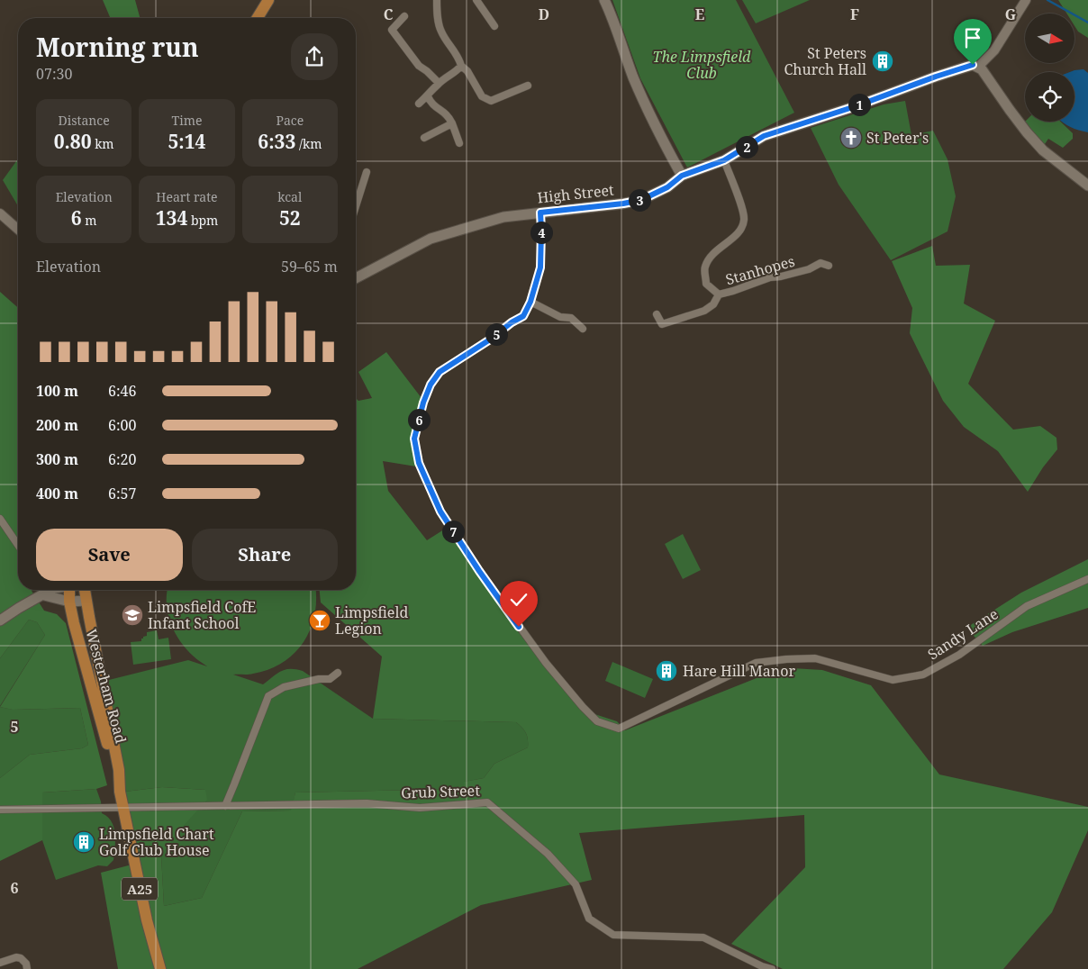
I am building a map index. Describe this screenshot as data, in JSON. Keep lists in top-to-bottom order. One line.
{"streets":{"main road":["High Street","Westerham Road","A25"],"street":["Stanhopes","Sandy Lane","Grub Street"]},"crossings":[["High Street","Stanhopes"],["Westerham Road","Grub Street"]],"parks":["The Limpsfield Club"],"places":{"building":["St Peters Church Hall","Hare Hill Manor","Limpsfield Chart Golf Club House"],"church":["St Peter's"],"school or university":["Limpsfield CofE Infant School"],"bar":["Limpsfield Legion"]},"north":"right","page":{"heading":["Morning run","07:30"],"pins":["1","2","3","4","5","6","7"],"stats":[["Distance","0.80 km"],["Time","5:14"],["Pace","6:33 /km"],["Elevation","6 m"],["Heart rate","134 bpm"],["kcal","52"]],"chart":["Elevation","59–65 m"],"list":[{"name":"100 m","note":"6:46"},{"name":"200 m","note":"6:00"},{"name":"300 m","note":"6:20"},{"name":"400 m","note":"6:57"}],"buttons":["Save","Share"]},"grid":{"columns":["C","D","E","F","G"],"rows":["5","6"]}}
